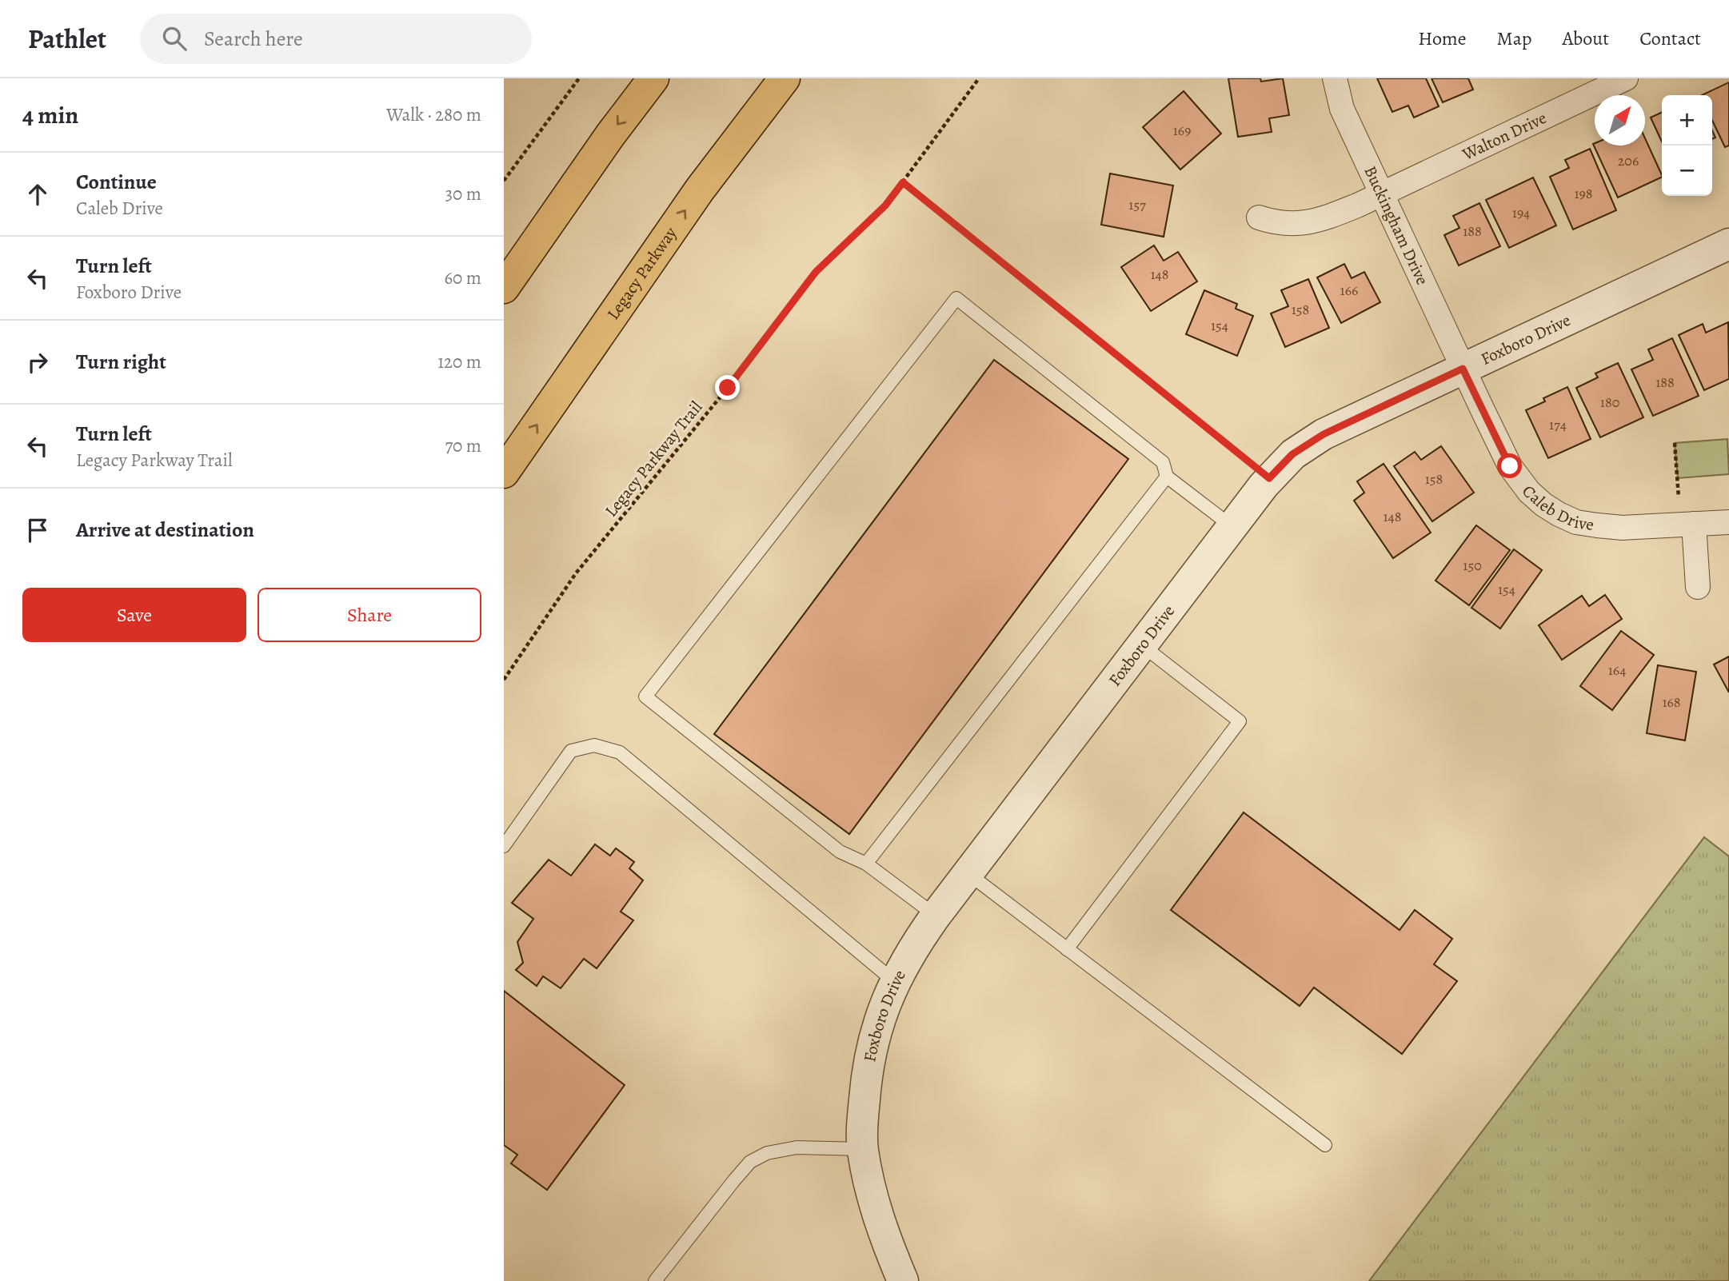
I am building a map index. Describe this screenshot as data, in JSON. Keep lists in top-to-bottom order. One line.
{"streets":{"highway":["Legacy Parkway"],"street":["Walton Drive","Buckingham Drive","Foxboro Drive","Caleb Drive"],"path":["Legacy Parkway Trail"]},"crossings":[["Walton Drive","Buckingham Drive"],["Buckingham Drive","Foxboro Drive"],["Buckingham Drive","Caleb Drive"],["Foxboro Drive","Caleb Drive"]],"house_numbers":["169","206","198","157","194","188","148","166","158","154","188","180","174","158","148","150","154","164","168"],"north":"top right","page":{"header":"Pathlet","search":"Search here","nav":["Home","Map","About","Contact"],"heading":["4 min","Walk · 280 m"],"map_buttons":["+","−"],"list":[["Continue","Caleb Drive","30 m"],["Turn left","Foxboro Drive","60 m"],["Turn right","120 m"],["Turn left","Legacy Parkway Trail","70 m"],"Arrive at destination"],"buttons":["Save","Share"]}}
